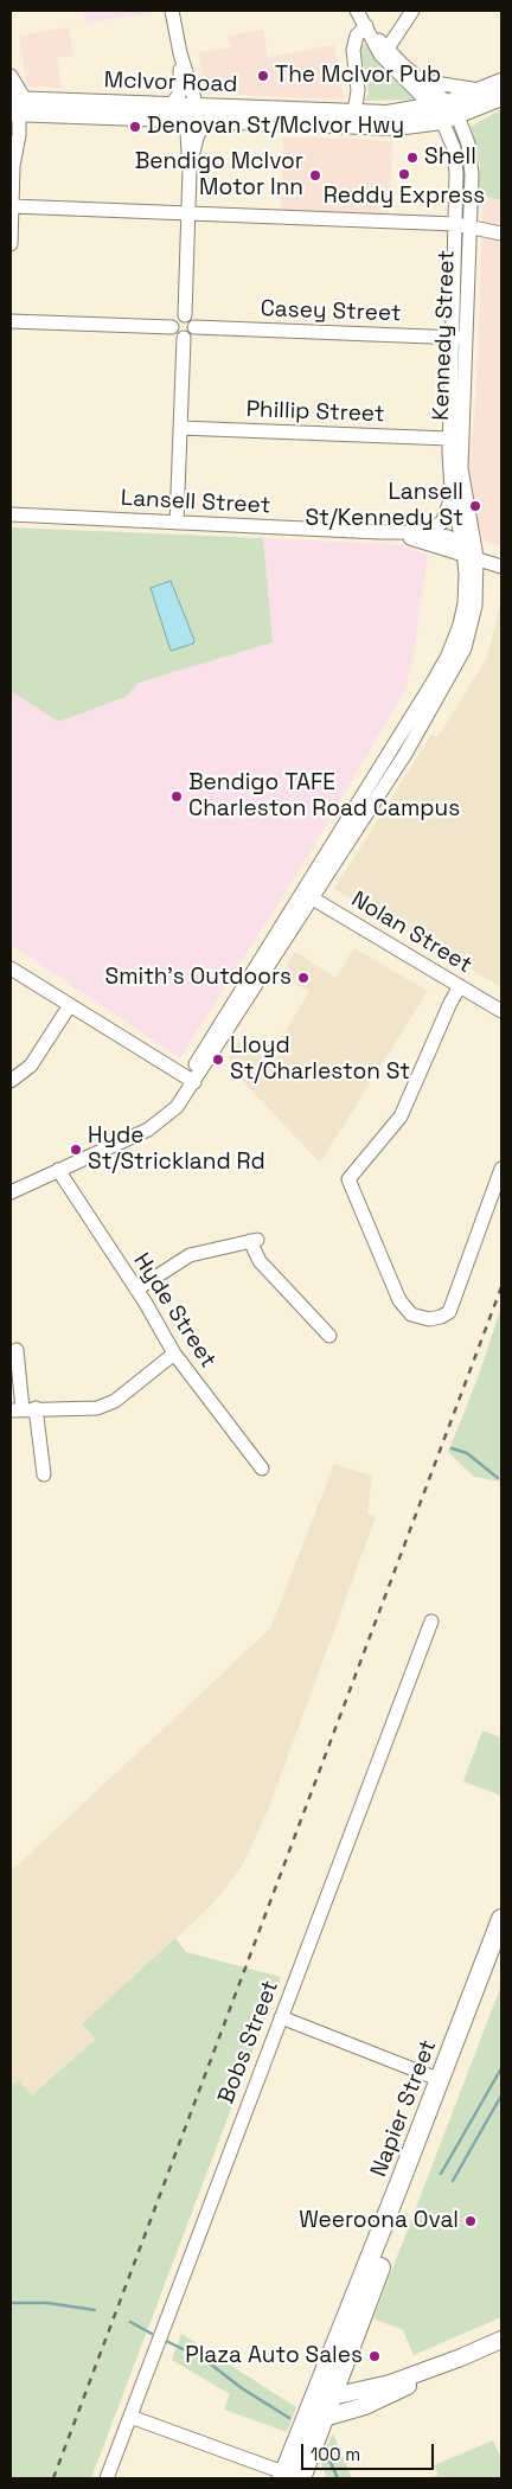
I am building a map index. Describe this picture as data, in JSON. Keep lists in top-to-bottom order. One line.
{"streets":{"highway":["Napier Street"],"main road":["McIvor Road"],"street":["Casey Street","Kennedy Street","Phillip Street","Lansell Street","Nolan Street","Hyde Street","Bobs Street"]},"crossings":[["McIvor Road","Kennedy Street"],["Casey Street","Kennedy Street"],["Kennedy Street","Phillip Street"],["Kennedy Street","Lansell Street"]],"places":["The McIvor Pub","Denovan St/McIvor Hwy","Shell","Reddy Express","Bendigo McIvor Motor Inn","Lansell St/Kennedy St","Bendigo TAFE Charleston Road Campus","Smith's Outdoors","Lloyd St/Charleston St","Hyde St/Strickland Rd","Weeroona Oval","Plaza Auto Sales"],"scale_bar":"100 m"}
